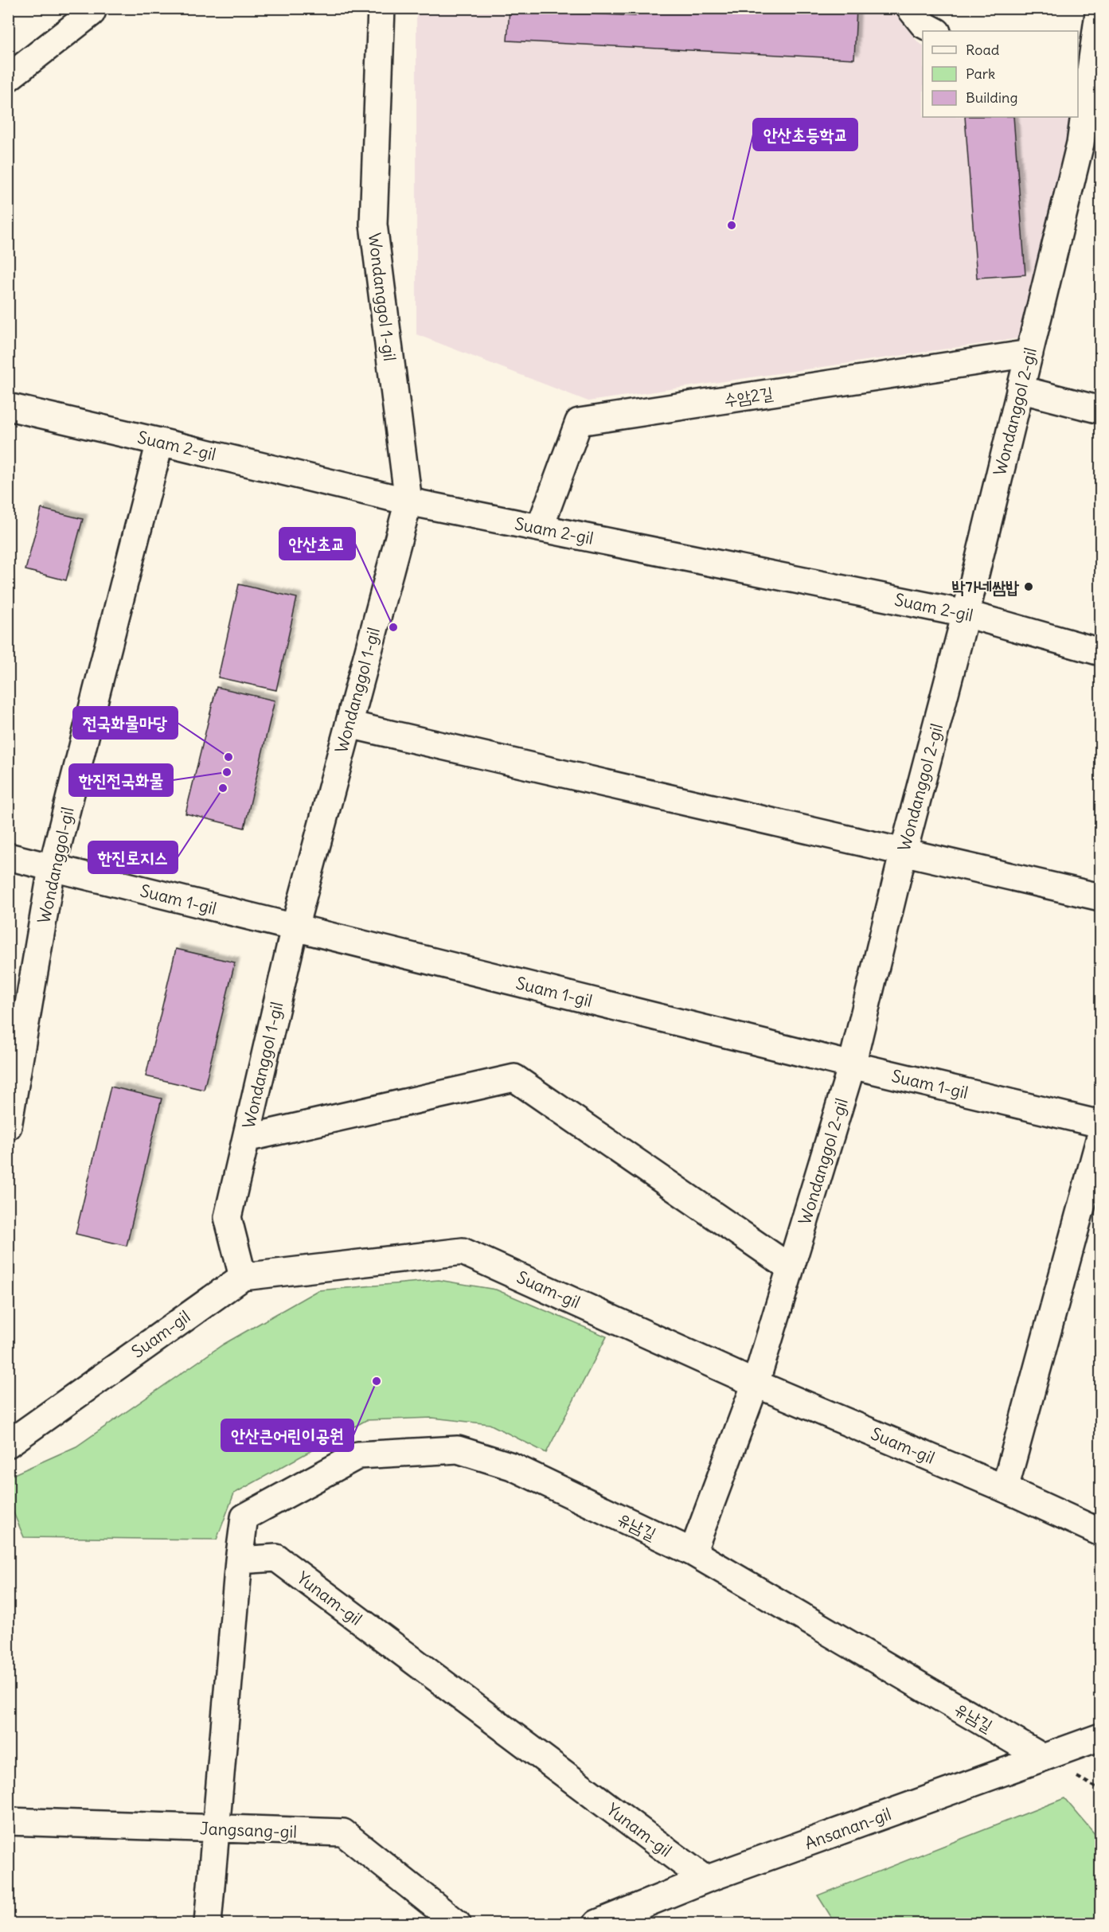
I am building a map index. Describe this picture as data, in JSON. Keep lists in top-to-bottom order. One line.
{"streets":{"street":["Wondanggol 1-gil","수암2길","Wondanggol 2-gil","Suam 2-gil","Wondanggol-gil","Suam 1-gil","Suam-gil","유남길","Yunam-gil","Ansanan-gil","Jangsang-gil"]},"crossings":[["Wondanggol 1-gil","Suam 2-gil"],["Wondanggol 1-gil","Suam 1-gil"],["Wondanggol 1-gil","Suam-gil"],["수암2길","Wondanggol 2-gil"],["수암2길","Suam 2-gil"],["Wondanggol 2-gil","Suam 2-gil"],["Wondanggol 2-gil","Suam 1-gil"],["Wondanggol 2-gil","Suam-gil"],["Wondanggol 2-gil","유남길"],["Suam 2-gil","Wondanggol-gil"],["Wondanggol-gil","Suam 1-gil"],["유남길","Yunam-gil"],["유남길","Ansanan-gil"],["Yunam-gil","Ansanan-gil"]],"places":["안산초등학교","박가네쌈밥","안산초교","전국화물마당","한진전국화물","한진로지스","안산큰어린이공원"],"legend":["Road","Park","Building"]}
